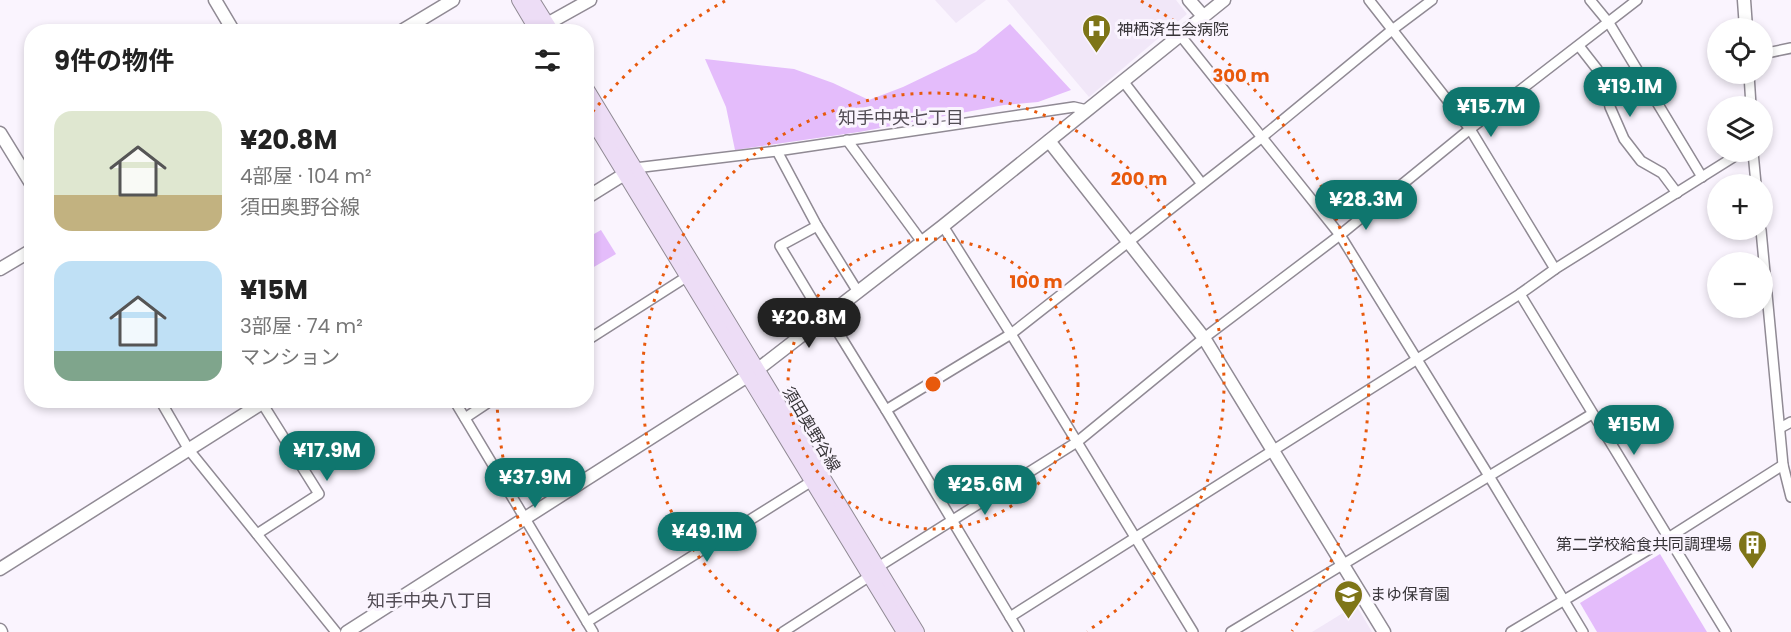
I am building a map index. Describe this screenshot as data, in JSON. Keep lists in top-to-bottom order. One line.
{"streets":{"main road":["須田奥野谷線"]},"districts":["知手中央七丁目","知手中央八丁目"],"places":{"hospital":["神栖済生会病院"],"building":["第二学校給食共同調理場"],"school or university":["まゆ保育園"]},"page":{"map_buttons":["+","−"],"heading":"9件の物件","price":["¥19.1M","¥15.7M","¥28.3M","¥20.8M","¥15M","¥17.9M","¥37.9M","¥25.6M","¥49.1M"],"list":[{"name":"¥20.8M","note":"4部屋 · 104 m² · 須田奥野谷線"},{"name":"¥15M","note":"3部屋 · 74 m² · マンション"}]},"rings":["300 m","200 m","100 m"]}
